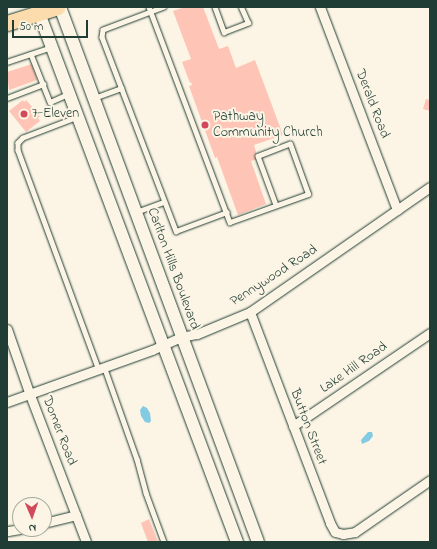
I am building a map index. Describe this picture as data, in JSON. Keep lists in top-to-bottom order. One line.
{"streets":{"street":["Derald Road","Carlton Hills Boulevard","Pennywood Road","Lake Hill Road","Button Street","Domer Road"]},"crossings":[["Derald Road","Pennywood Road"],["Carlton Hills Boulevard","Pennywood Road"],["Pennywood Road","Button Street"],["Pennywood Road","Domer Road"],["Lake Hill Road","Button Street"]],"places":["7-Eleven","Pathway Community Church"],"scale_bar":"50 m","north":"bottom"}
